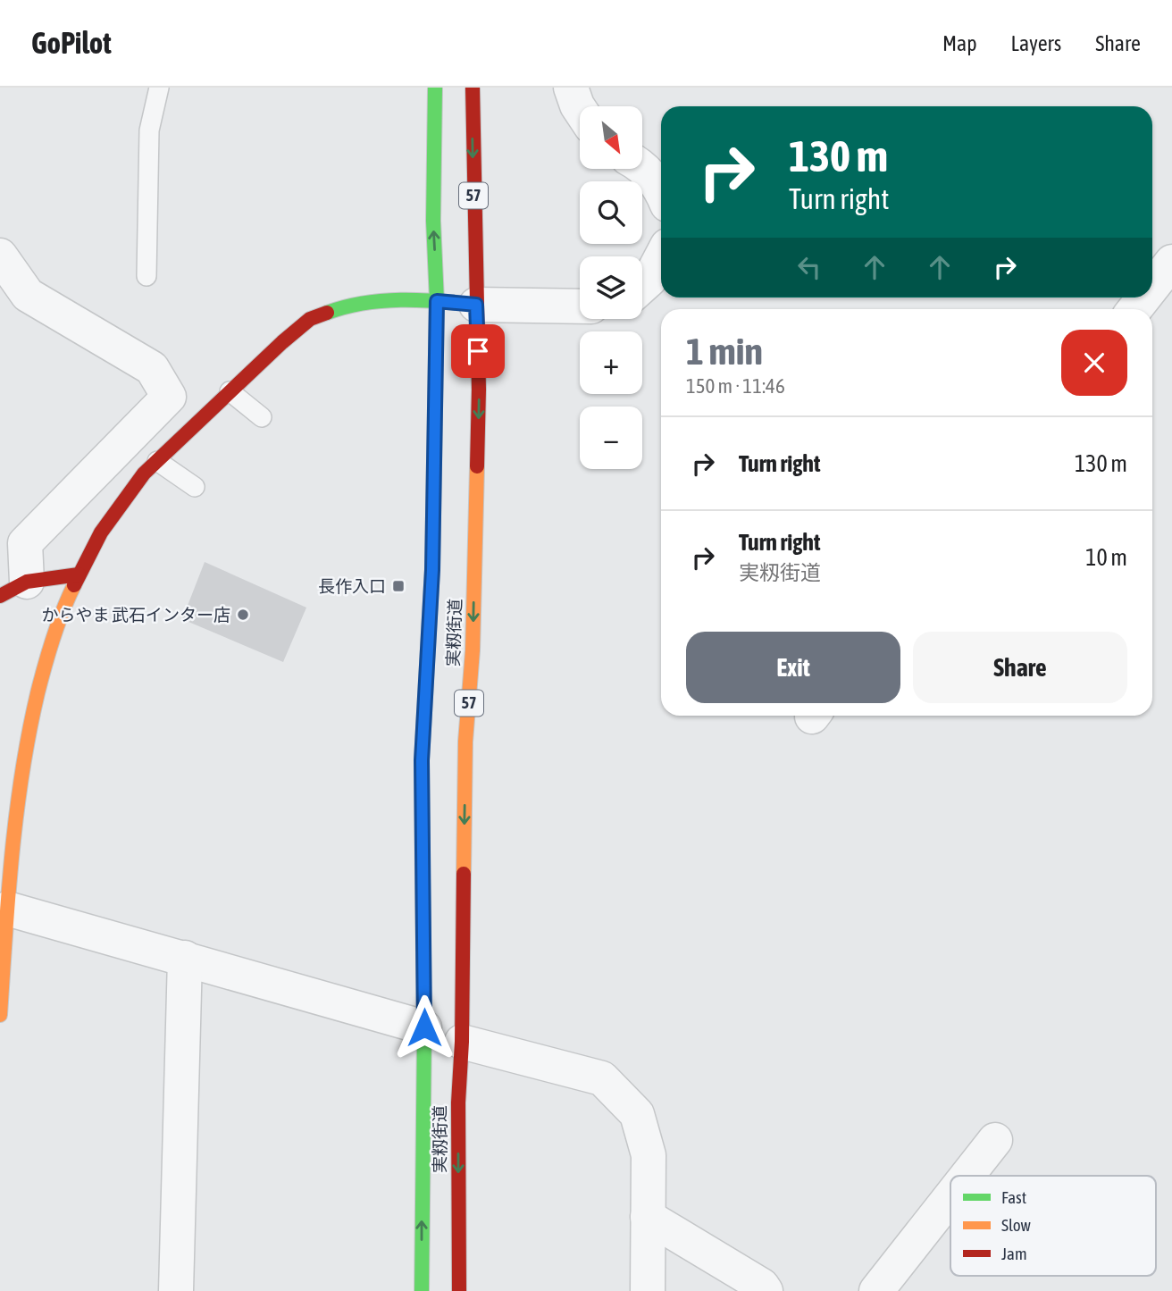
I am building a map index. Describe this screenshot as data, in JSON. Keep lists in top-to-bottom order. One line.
{"streets":{"main road":["57","実籾街道"]},"places":{"transit":["長作入口"],"other":["からやま 武石インター店"]},"legend":["Fast","Slow","Jam"],"north":"bottom right","page":{"header":"GoPilot","nav":["Map","Layers","Share"],"map_buttons":["+","−"],"turn":["130 m","Turn right"],"heading":["1 min","150 m · 11:46"],"list":[{"name":"Turn right","value":"130 m"},{"name":"Turn right","note":"実籾街道","value":"10 m"}],"buttons":["Exit","Share"]}}
